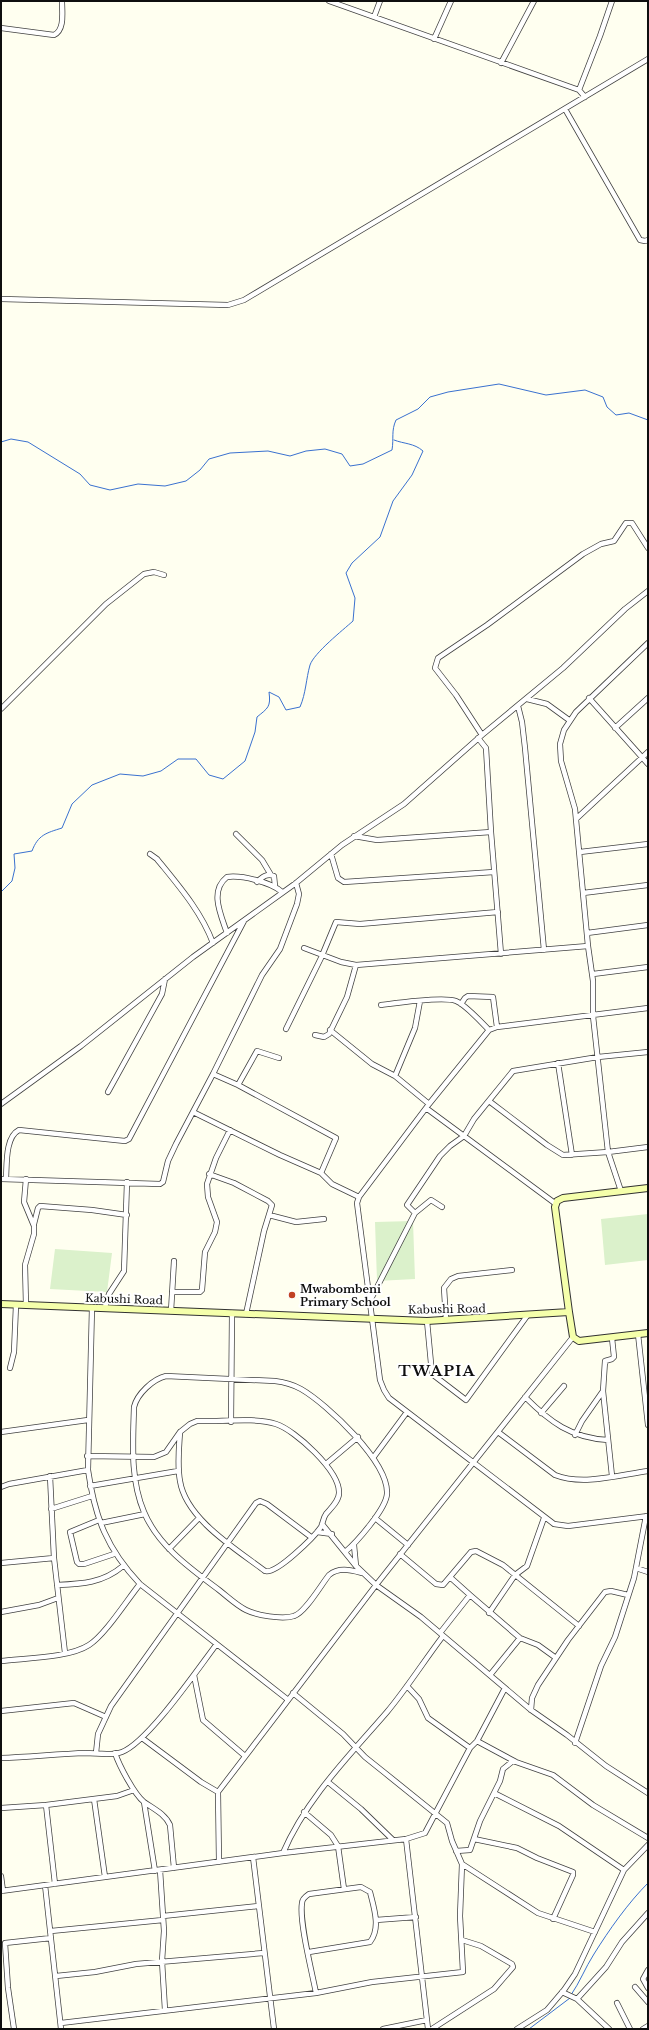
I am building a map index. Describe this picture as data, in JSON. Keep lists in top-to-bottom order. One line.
{"streets":{"main road":["Kabushi Road"]},"districts":["TWAPIA"],"places":["Mwabombeni Primary School"]}
